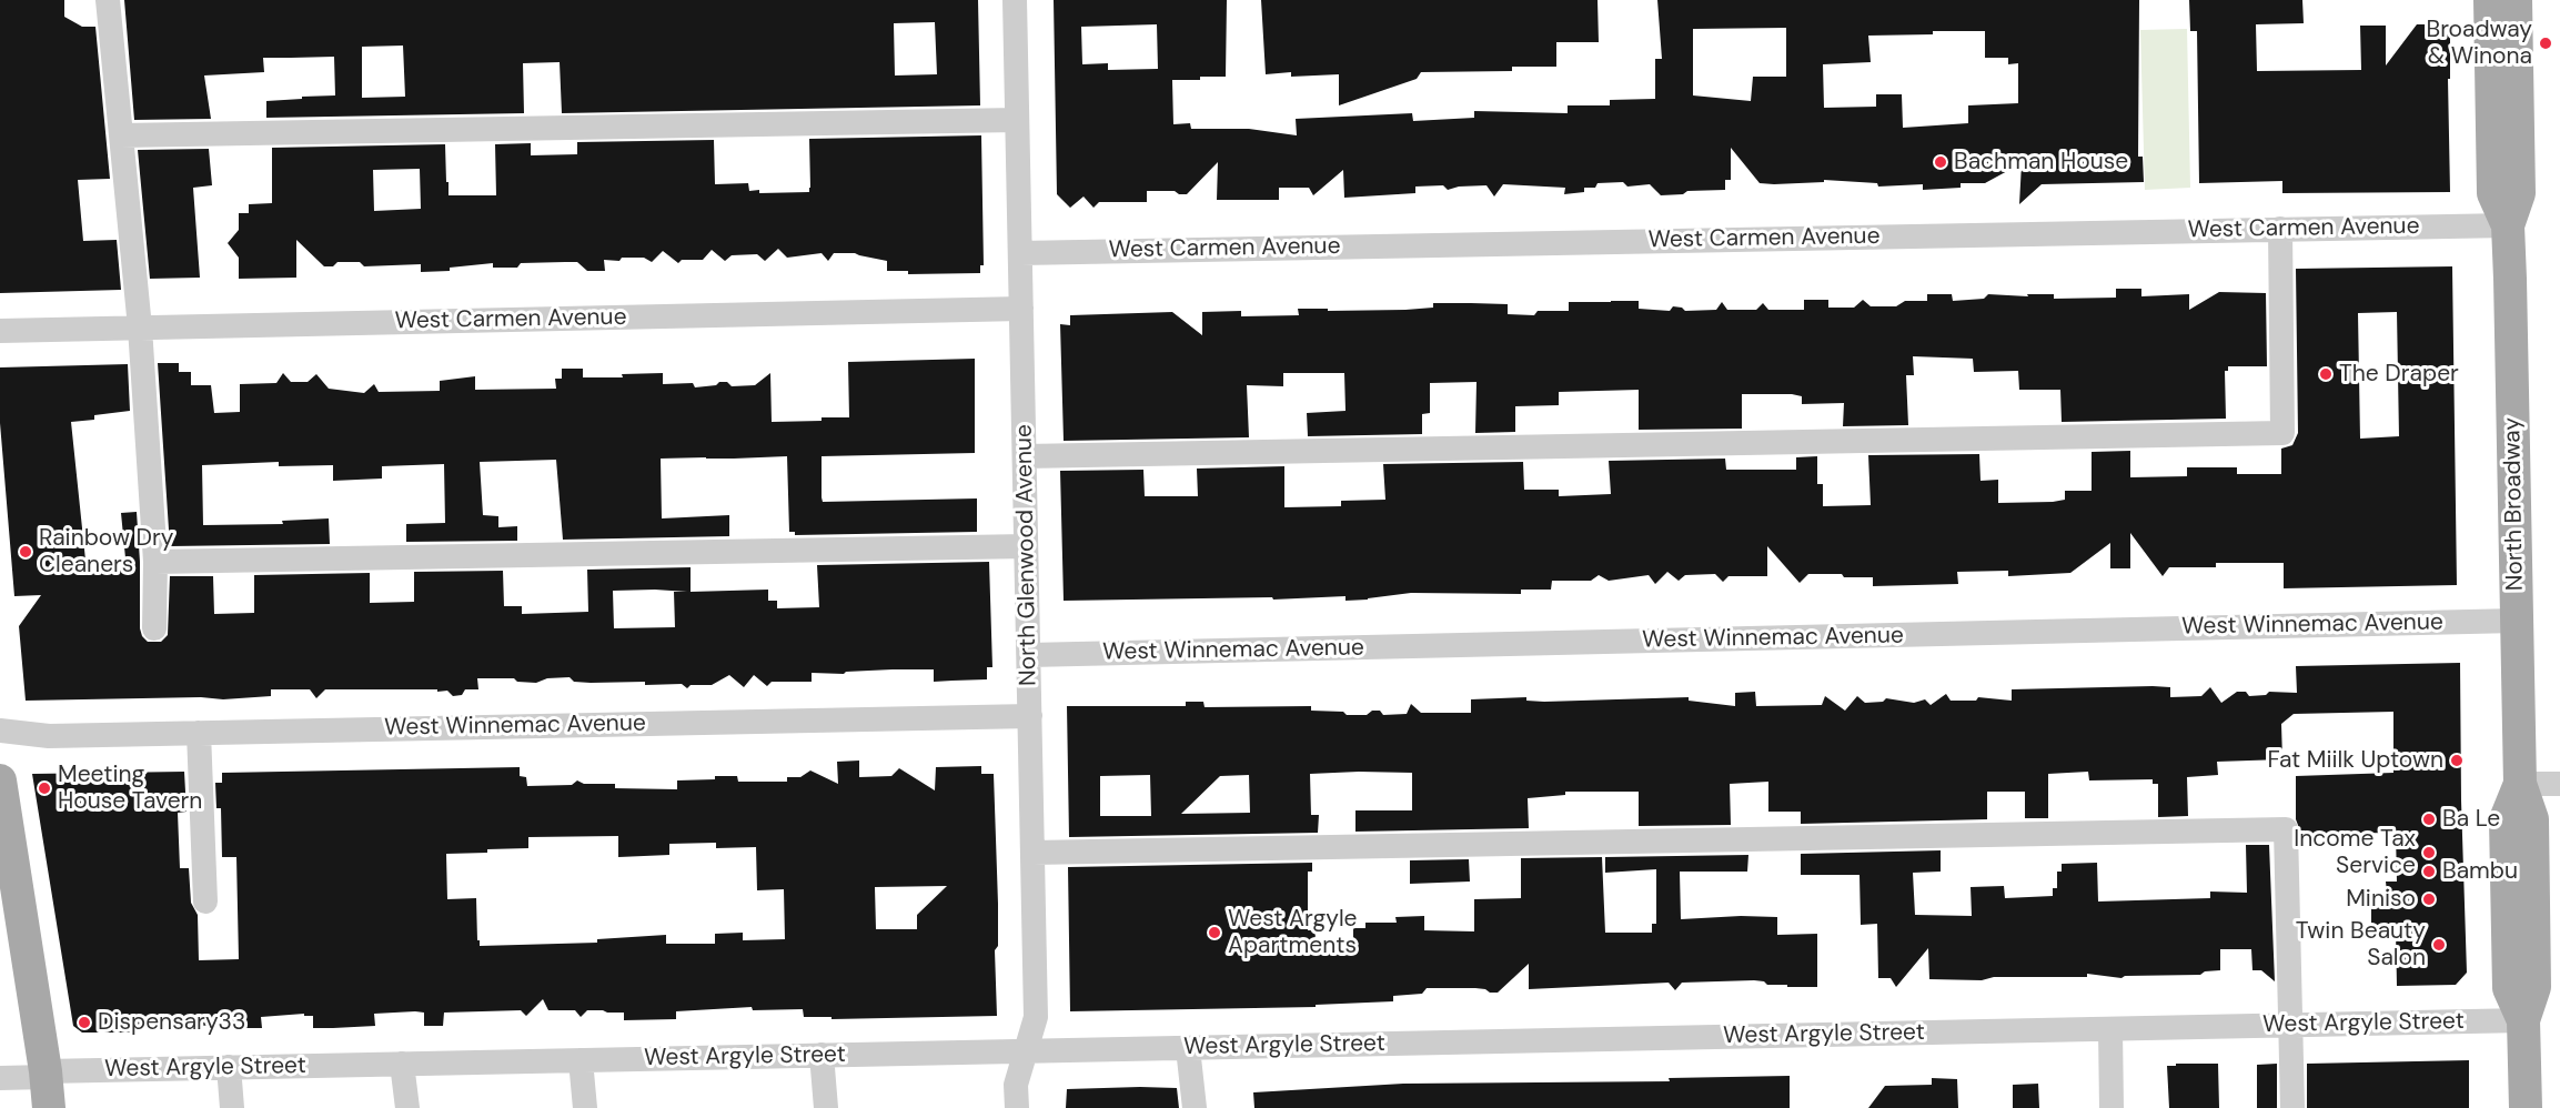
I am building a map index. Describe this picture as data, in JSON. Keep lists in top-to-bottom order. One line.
{"streets":{"main road":["North Broadway"],"street":["West Carmen Avenue","North Glenwood Avenue","West Winnemac Avenue","West Argyle Street"]},"crossings":[["West Carmen Avenue","North Broadway"],["West Carmen Avenue","North Glenwood Avenue"],["North Broadway","West Winnemac Avenue"],["North Broadway","West Argyle Street"],["North Glenwood Avenue","West Winnemac Avenue"],["North Glenwood Avenue","West Argyle Street"]],"places":["Broadway & Winona","Bachman House","The Draper","Rainbow Dry Cleaners","Fat Miilk Uptown","Meeting House Tavern","Ba Le","Income Tax Service","Bambu","Miniso","West Argyle Apartments","Twin Beauty Salon","Dispensary33"]}
